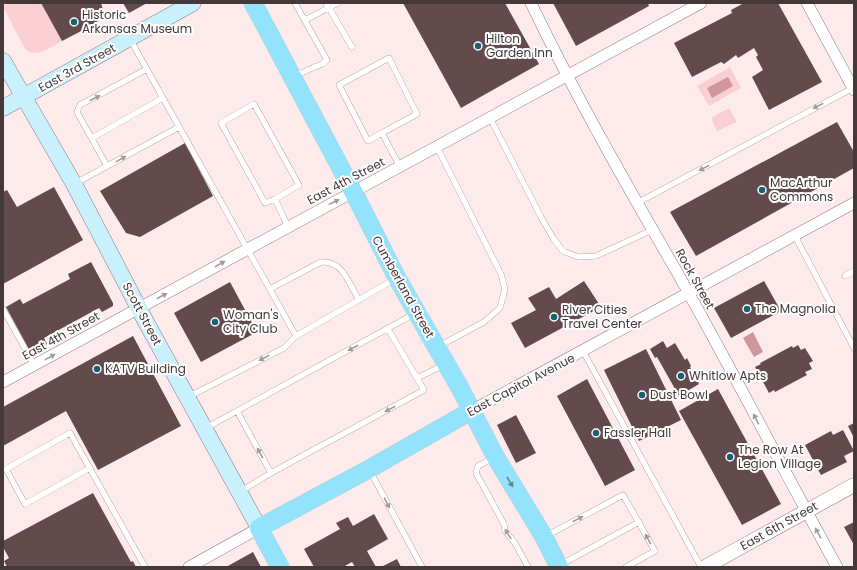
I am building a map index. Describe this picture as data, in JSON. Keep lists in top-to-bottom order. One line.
{"streets":{"main road":["East 3rd Street","Cumberland Street","Scott Street","East Capitol Avenue"],"street":["East 4th Street","Rock Street","East 6th Street"]},"crossings":[["East 3rd Street","Scott Street"],["East 4th Street","Rock Street"],["East 4th Street","Cumberland Street"],["East 4th Street","Scott Street"],["Rock Street","East Capitol Avenue"],["Rock Street","East 6th Street"],["Cumberland Street","East Capitol Avenue"],["Scott Street","East Capitol Avenue"]],"one_way":["East 4th Street","Rock Street"],"places":["Historic Arkansas Museum","Hilton Garden Inn","MacArthur Commons","The Magnolia","River Cities Travel Center","Woman's City Club","KATV Building","Whitlow Apts","Dust Bowl","Fassler Hall","The Row At Legion Village"]}
